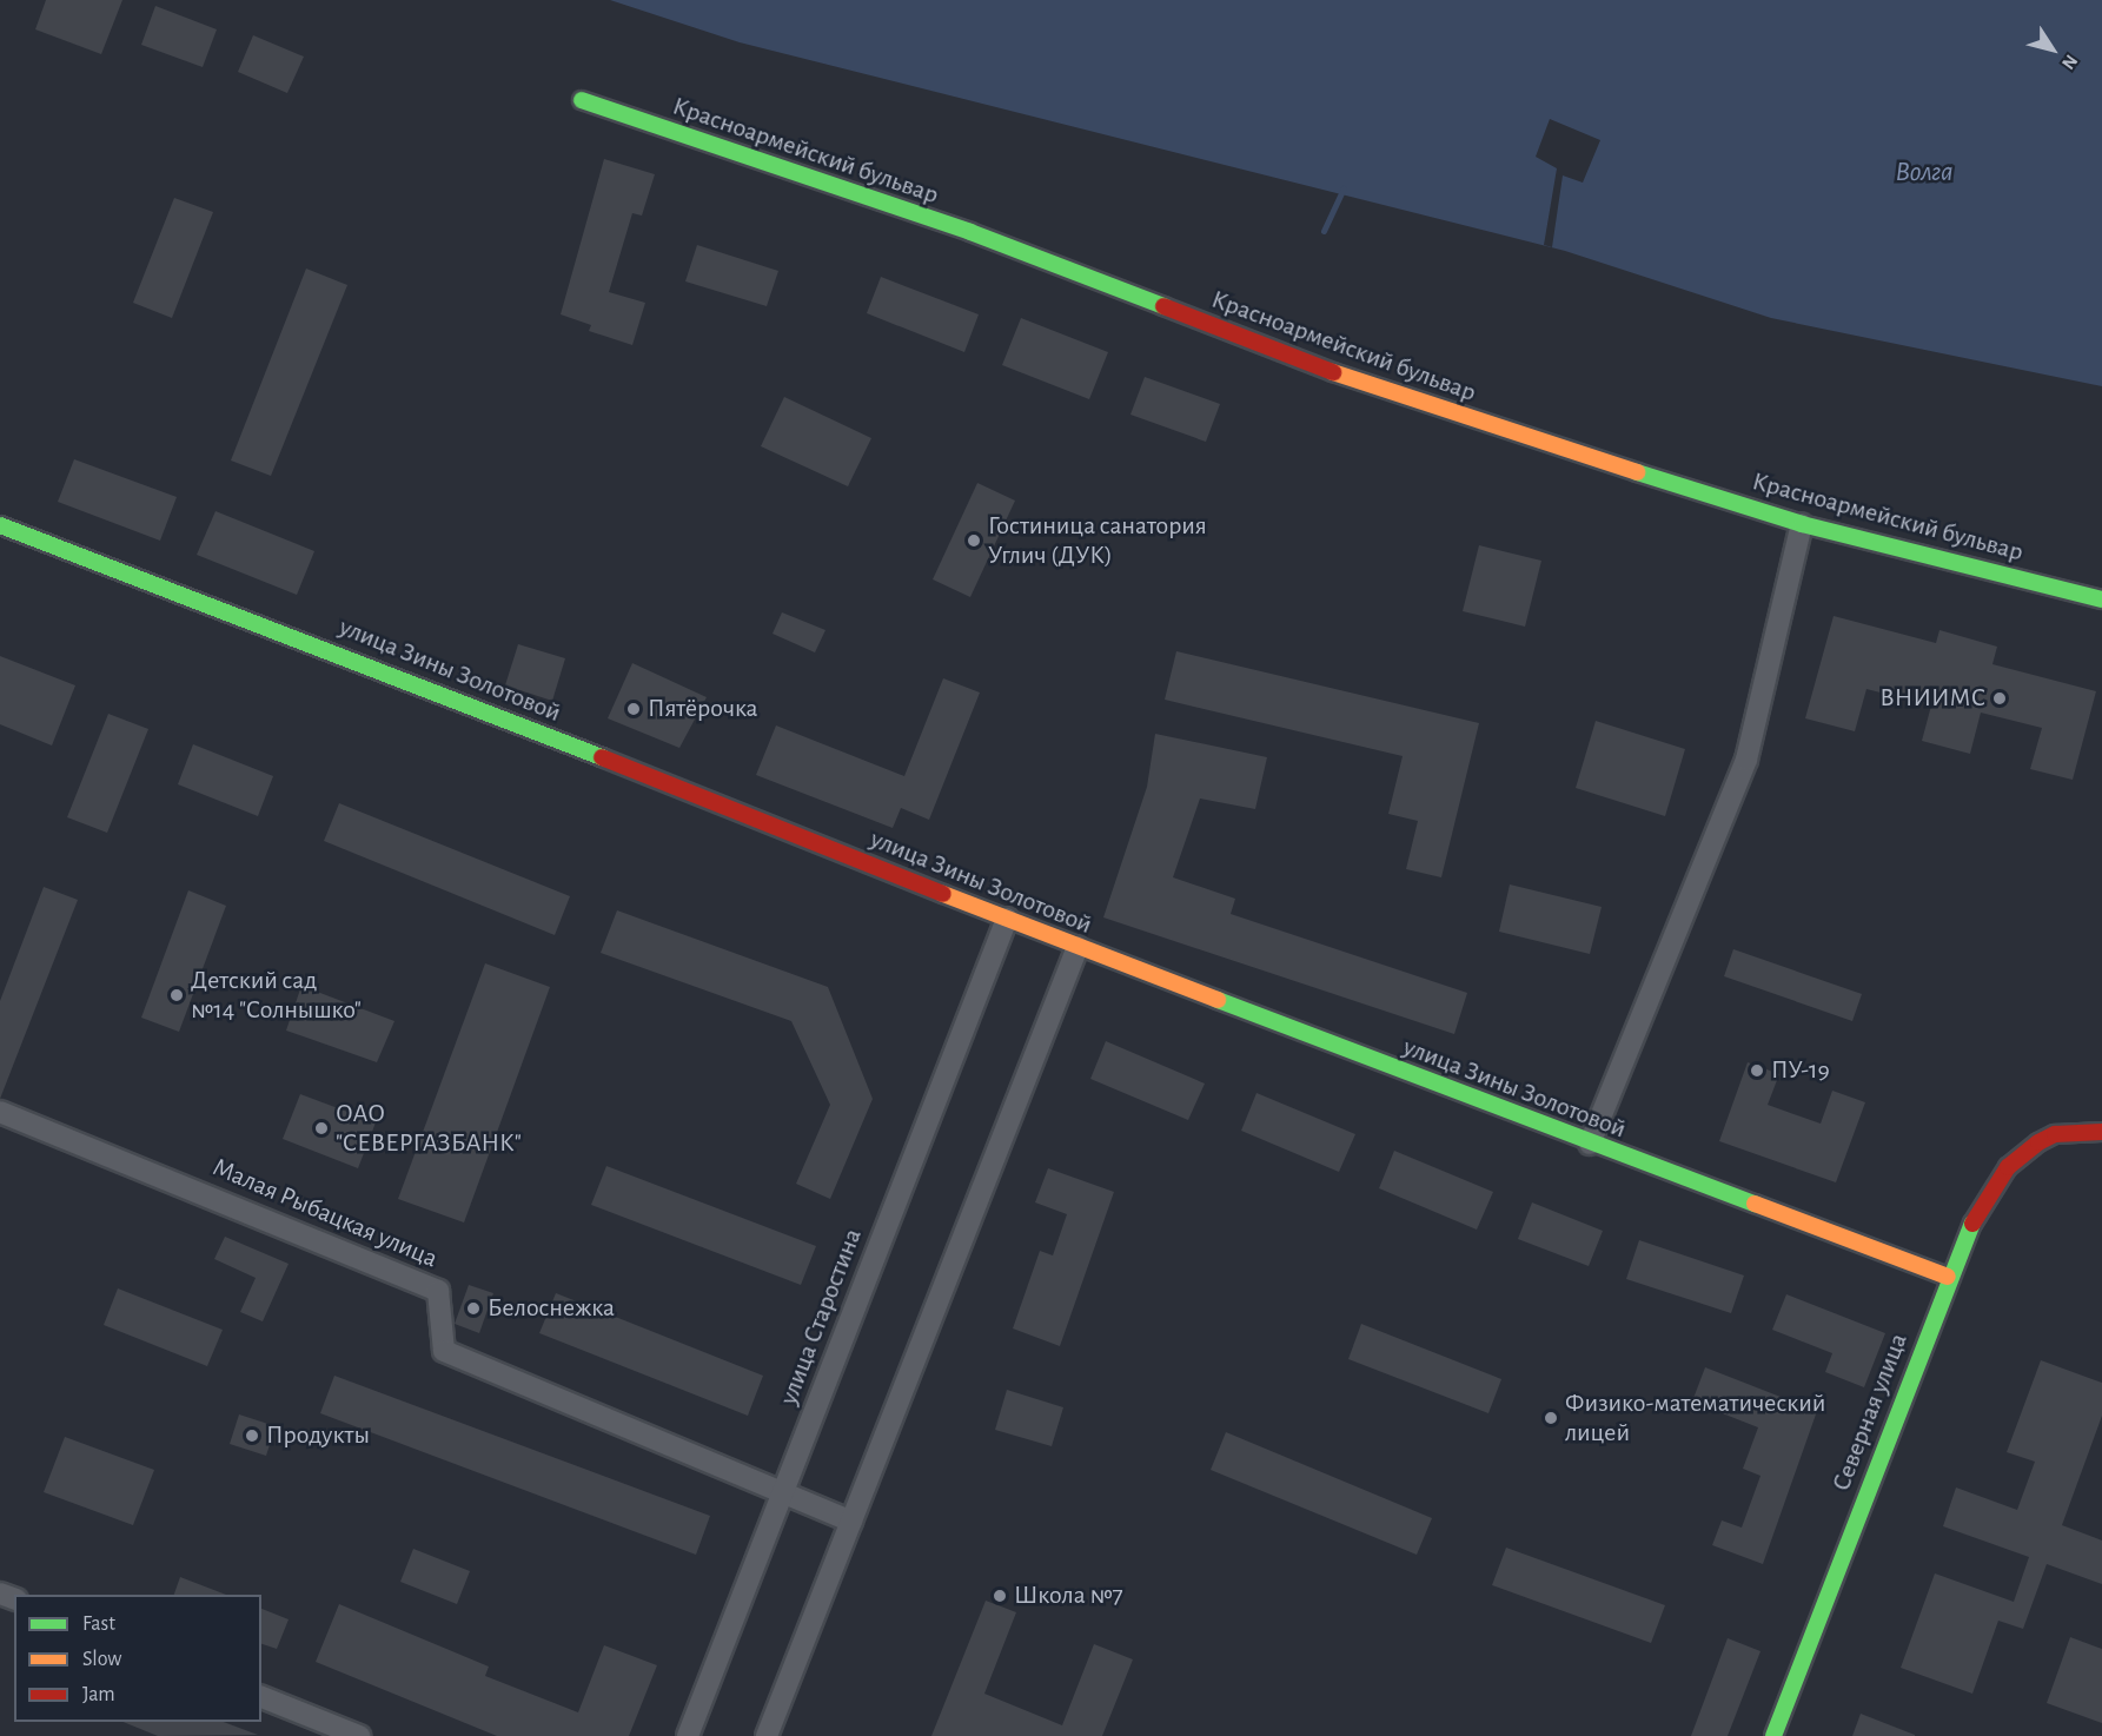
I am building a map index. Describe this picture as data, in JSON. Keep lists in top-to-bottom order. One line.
{"streets":{"street":["Красноармейский бульвар","улица Зины Золотовой","Малая Рыбацкая улица","улица Старостина","Северная улица"]},"crossings":[["улица Зины Золотовой","улица Старостина"],["улица Зины Золотовой","Северная улица"],["Малая Рыбацкая улица","улица Старостина"]],"water":["Волга"],"places":["Гостиница санатория Углич (ДУК)","ВНИИМС","Пятёрочка","Детский сад №14 \"Солнышко\"","ПУ-19","ОАО \"СЕВЕРГАЗБАНК\"","Белоснежка","Физико-математический лицей","Продукты","Школа №7"],"legend":["Fast","Slow","Jam"],"north":"bottom right"}
